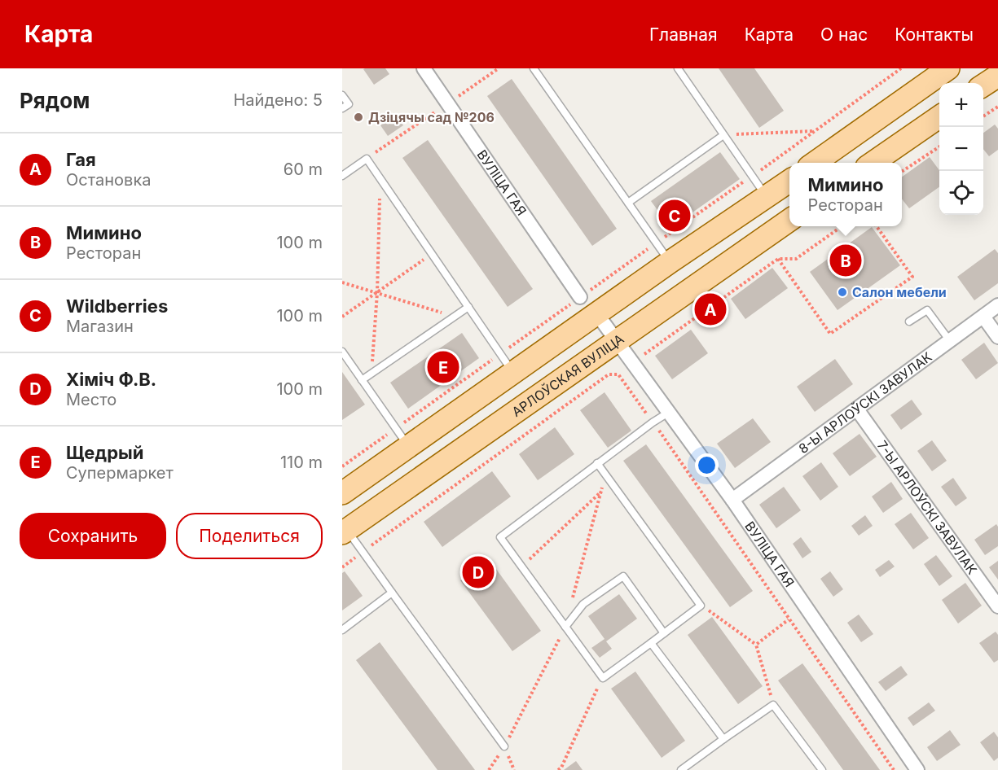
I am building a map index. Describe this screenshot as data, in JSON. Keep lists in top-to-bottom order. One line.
{"streets":{"main road":["АРЛОЎСКАЯ ВУЛІЦА"],"street":["ВУЛІЦА ГАЯ","8-Ы АРЛОЎСКІ ЗАВУЛАК","7-Ы АРЛОЎСКІ ЗАВУЛАК"]},"crossings":[["ВУЛІЦА ГАЯ","АРЛОЎСКАЯ ВУЛІЦА"],["ВУЛІЦА ГАЯ","8-Ы АРЛОЎСКІ ЗАВУЛАК"],["8-Ы АРЛОЎСКІ ЗАВУЛАК","7-Ы АРЛОЎСКІ ЗАВУЛАК"]],"places":["Дзіцячы сад №206","Салон мебели"],"page":{"header":"Карта","nav":["Главная","Карта","О нас","Контакты"],"heading":["Рядом","Найдено: 5"],"map_buttons":["+","−"],"list":[{"mark":"A","name":"Гая","note":"Остановка","value":"60 m"},{"mark":"B","name":"Мимино","note":"Ресторан","value":"100 m"},{"mark":"C","name":"Wildberries","note":"Магазин","value":"100 m"},{"mark":"D","name":"Хіміч Ф.В.","note":"Место","value":"100 m"},{"mark":"E","name":"Щедрый","note":"Супермаркет","value":"110 m"}],"popup":["Мимино","Ресторан"],"pins":["C","B","A","E","D"],"buttons":["Сохранить","Поделиться"]}}
